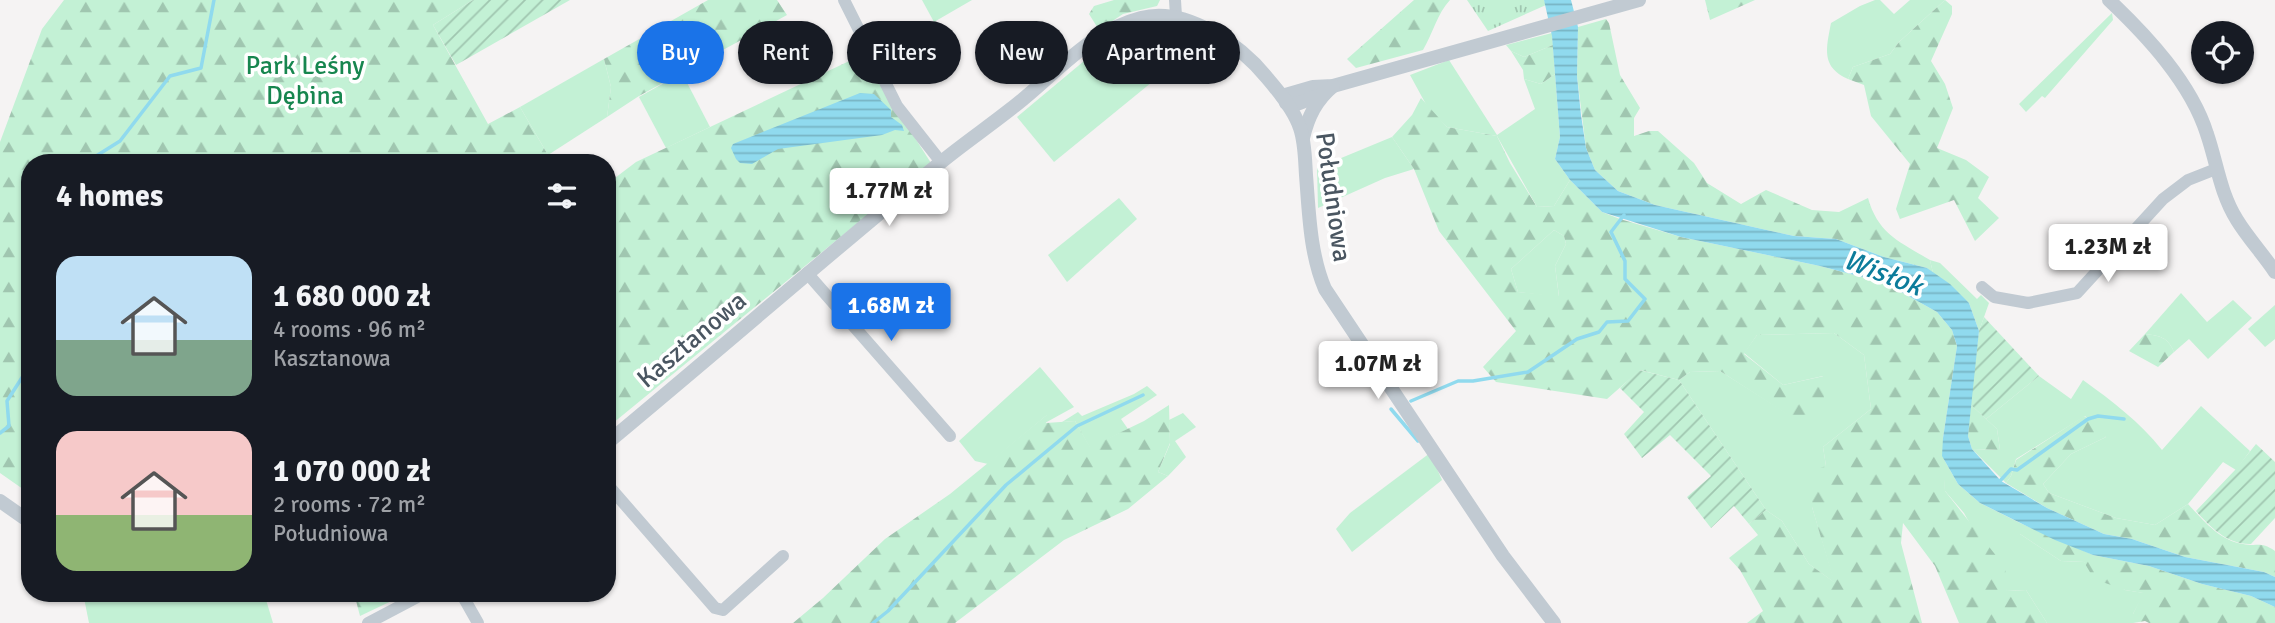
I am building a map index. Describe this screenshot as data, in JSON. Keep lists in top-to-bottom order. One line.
{"streets":{"street":["Południowa","Kasztanowa"]},"crossings":[["Południowa","Kasztanowa"]],"water":["Wisłok"],"parks":["Park Leśny Dębina"],"page":{"chip":["Buy","Rent","Filters","New","Apartment"],"heading":"4 homes","price":["1.77M zł","1.23M zł","1.68M zł","1.07M zł"],"list":[{"name":"1 680 000 zł","note":"4 rooms · 96 m² · Kasztanowa"},{"name":"1 070 000 zł","note":"2 rooms · 72 m² · Południowa"}]}}
